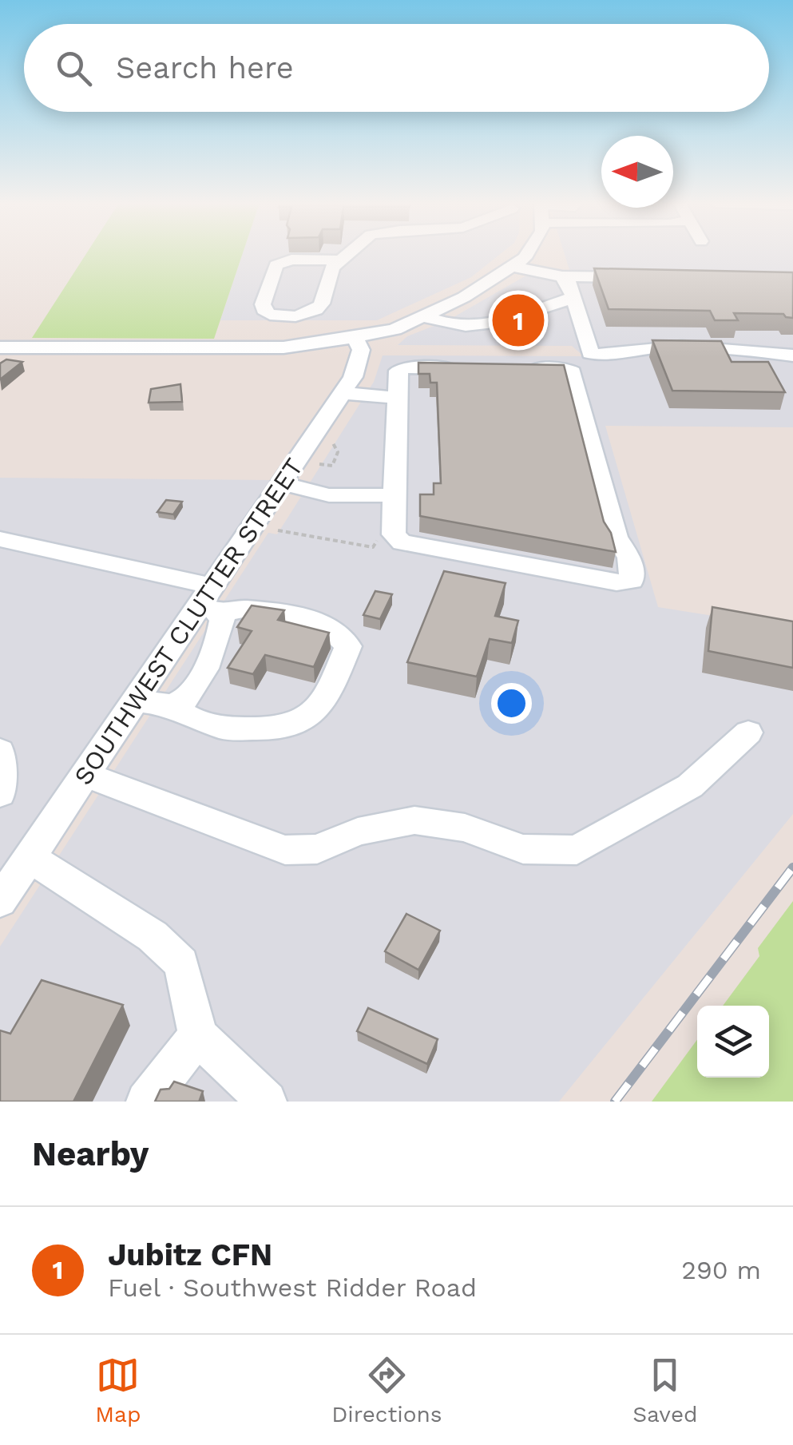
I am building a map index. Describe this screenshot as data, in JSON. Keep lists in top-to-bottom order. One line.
{"streets":{"street":["SOUTHWEST CLUTTER STREET"]},"north":"left","page":{"search":"Search here","pins":"1","heading":"Nearby","list":[{"mark":"1","name":"Jubitz CFN","note":"Fuel · Southwest Ridder Road","value":"290 m"}],"nav":["Map","Directions","Saved"]}}
